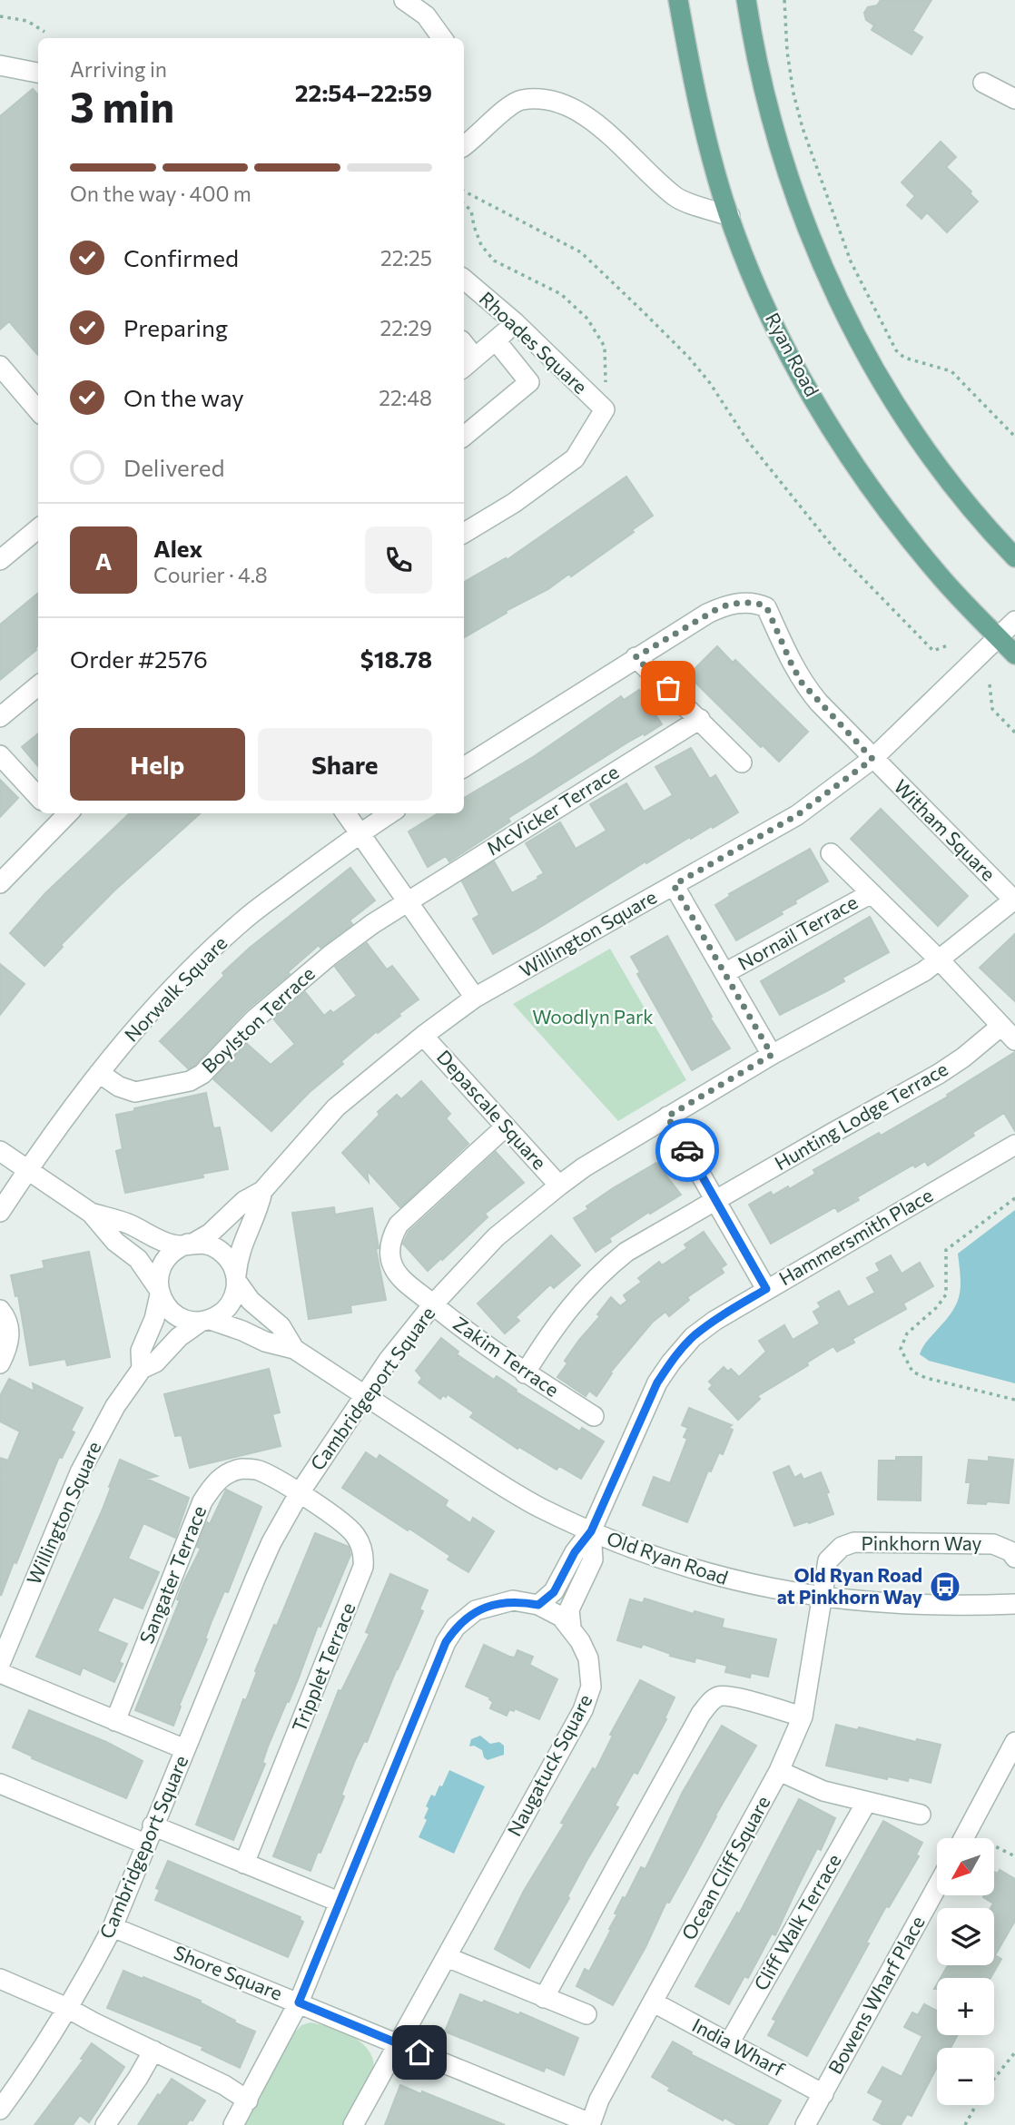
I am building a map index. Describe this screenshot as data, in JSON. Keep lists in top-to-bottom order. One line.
{"streets":{"main road":["Ryan Road"],"street":["Rhoades Square","McVicker Terrace","Witham Square","Nornail Terrace","Willington Square","Norwalk Square","Boylston Terrace","Depascale Square","Hunting Lodge Terrace","Hammersmith Place","Zakim Terrace","Cambridgeport Square","Pinkhorn Way","Old Ryan Road","Sangater Terrace","Tripplet Terrace","Naugatuck Square","Ocean Cliff Square","Cliff Walk Terrace","Shore Square","Bowens Wharf Place","India Wharf"]},"crossings":[["Ryan Road","Willington Square"],["McVicker Terrace","Boylston Terrace"],["Witham Square","Willington Square"],["Witham Square","Cambridgeport Square"],["Nornail Terrace","Cambridgeport Square"],["Willington Square","Depascale Square"],["Willington Square","Old Ryan Road"],["Norwalk Square","Boylston Terrace"],["Norwalk Square","Old Ryan Road"],["Depascale Square","Zakim Terrace"],["Depascale Square","Cambridgeport Square"],["Hunting Lodge Terrace","Zakim Terrace"],["Hammersmith Place","Old Ryan Road"],["Hammersmith Place","Naugatuck Square"],["Zakim Terrace","Cambridgeport Square"],["Cambridgeport Square","Old Ryan Road"],["Cambridgeport Square","Sangater Terrace"],["Cambridgeport Square","Tripplet Terrace"],["Cambridgeport Square","Shore Square"],["Pinkhorn Way","Old Ryan Road"],["Pinkhorn Way","Ocean Cliff Square"],["Old Ryan Road","Ocean Cliff Square"],["Sangater Terrace","Tripplet Terrace"],["Naugatuck Square","Shore Square"],["Ocean Cliff Square","Shore Square"],["Ocean Cliff Square","India Wharf"],["Cliff Walk Terrace","India Wharf"],["Bowens Wharf Place","India Wharf"]],"parks":["Woodlyn Park"],"places":{"bus stop":["Old Ryan Road at Pinkhorn Way"]},"north":"bottom left","page":{"heading":["3 min","Arriving in","22:54–22:59"],"panel":["Alex","Courier · 4.8","Order #2576","$18.78"],"bar":"On the way · 400 m","list":[["Confirmed","22:25"],["Preparing","22:29"],["On the way","22:48"],"Delivered"],"round":"A","buttons":["Help","Share"],"map_buttons":["+","−"]}}
